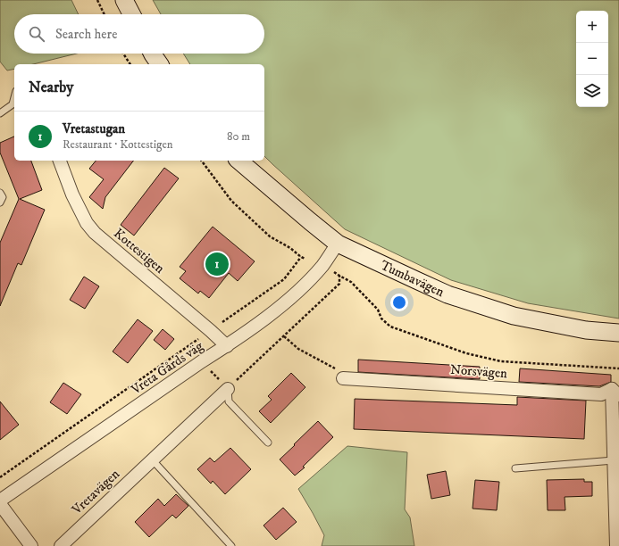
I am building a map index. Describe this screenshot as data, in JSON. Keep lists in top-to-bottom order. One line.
{"streets":{"main road":["Tumbavägen"],"street":["Kottestigen","Vreta Gårds väg","Norsvägen","Vretavägen"]},"crossings":[["Kottestigen","Vreta Gårds väg"],["Tumbavägen","Vreta Gårds väg"]],"page":{"map_buttons":["+","−"],"search":"Search here","heading":"Nearby","list":[{"mark":"1","name":"Vretastugan","note":"Restaurant · Kottestigen","value":"80 m"}],"pins":"1"}}
